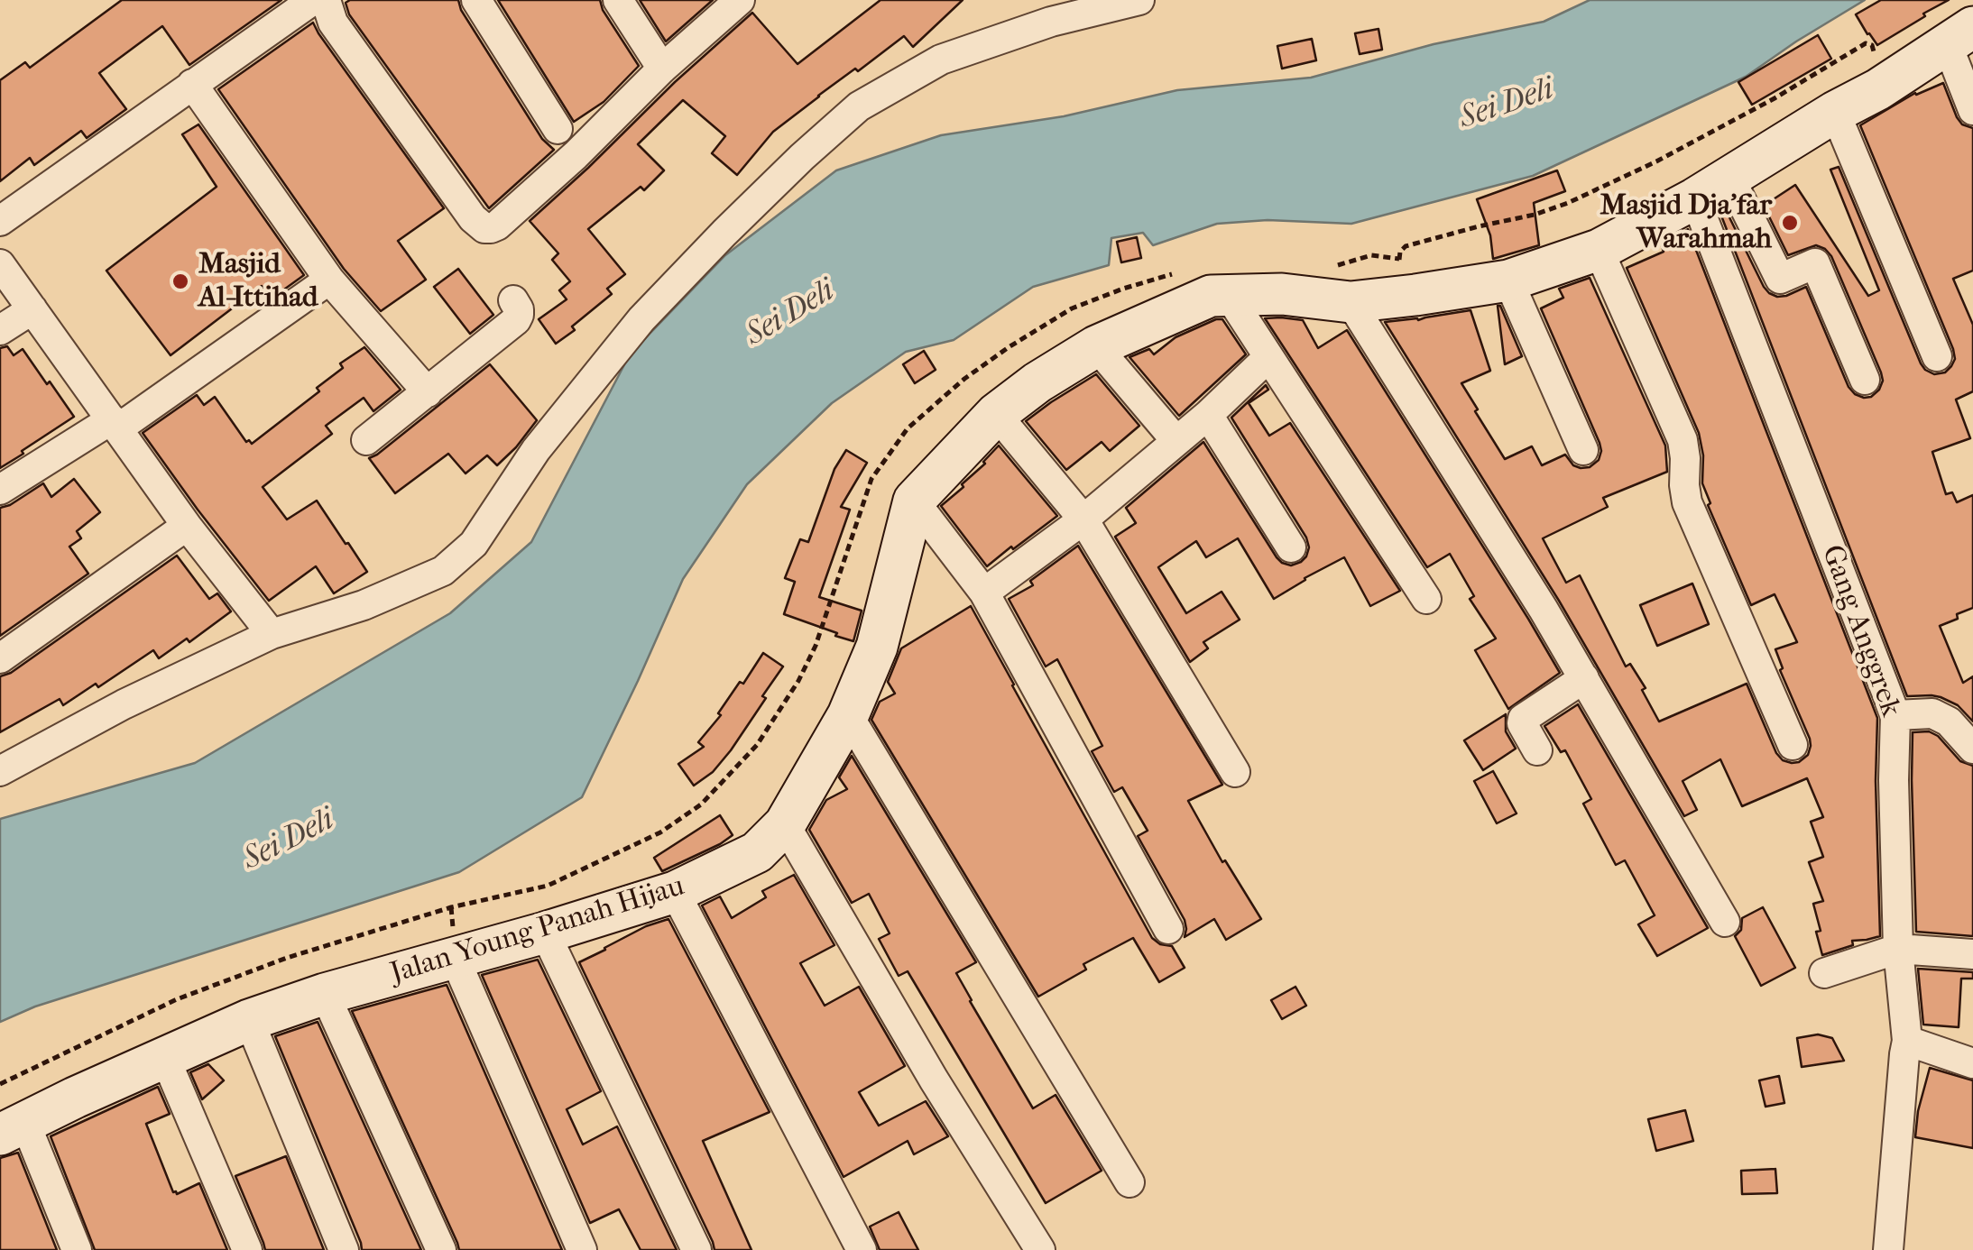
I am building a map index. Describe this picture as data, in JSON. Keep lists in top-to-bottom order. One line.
{"streets":{"street":["Gang Anggrek","Jalan Young Panah Hijau"]},"crossings":[["Gang Anggrek","Jalan Young Panah Hijau"]],"water":["Sei Deli"],"places":["Masjid Dja'far Warahmah","Masjid Al-Ittihad"]}
